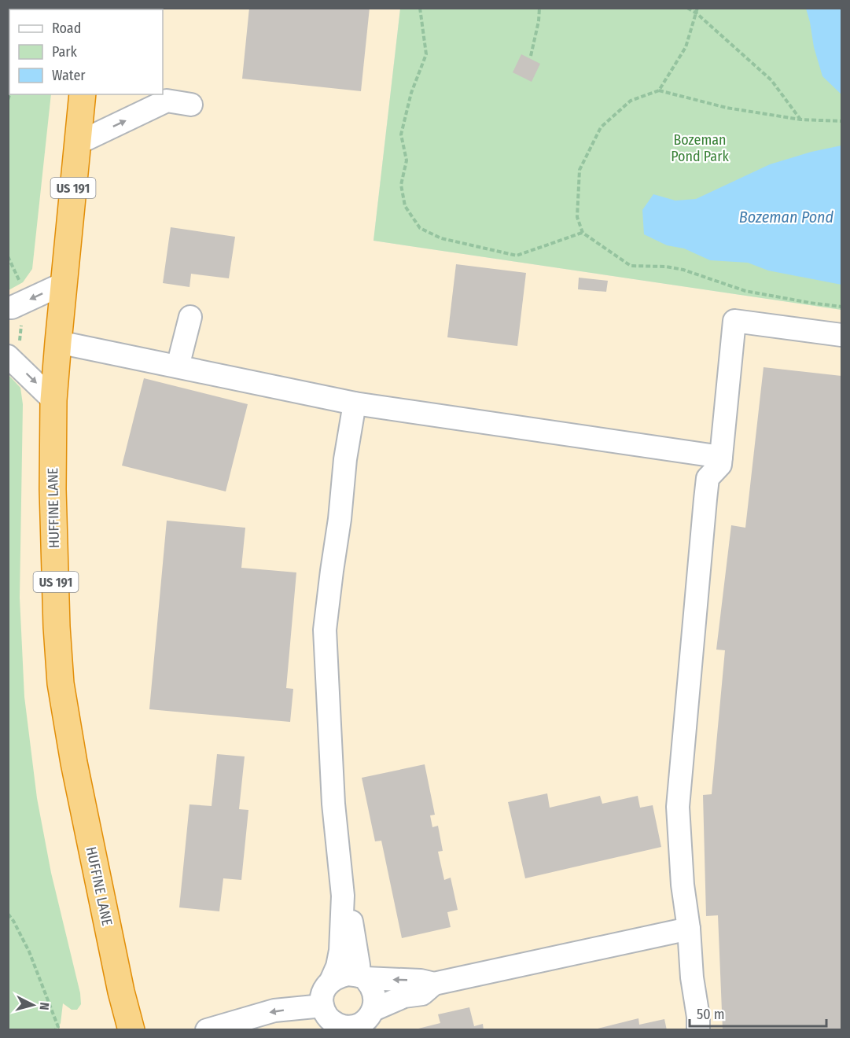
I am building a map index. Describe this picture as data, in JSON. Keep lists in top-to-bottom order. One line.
{"streets":{"highway":["US 191","HUFFINE LANE"]},"water":["Bozeman Pond"],"parks":["Bozeman Pond Park"],"legend":["Road","Park","Water"],"scale_bar":"50 m","north":"right"}
